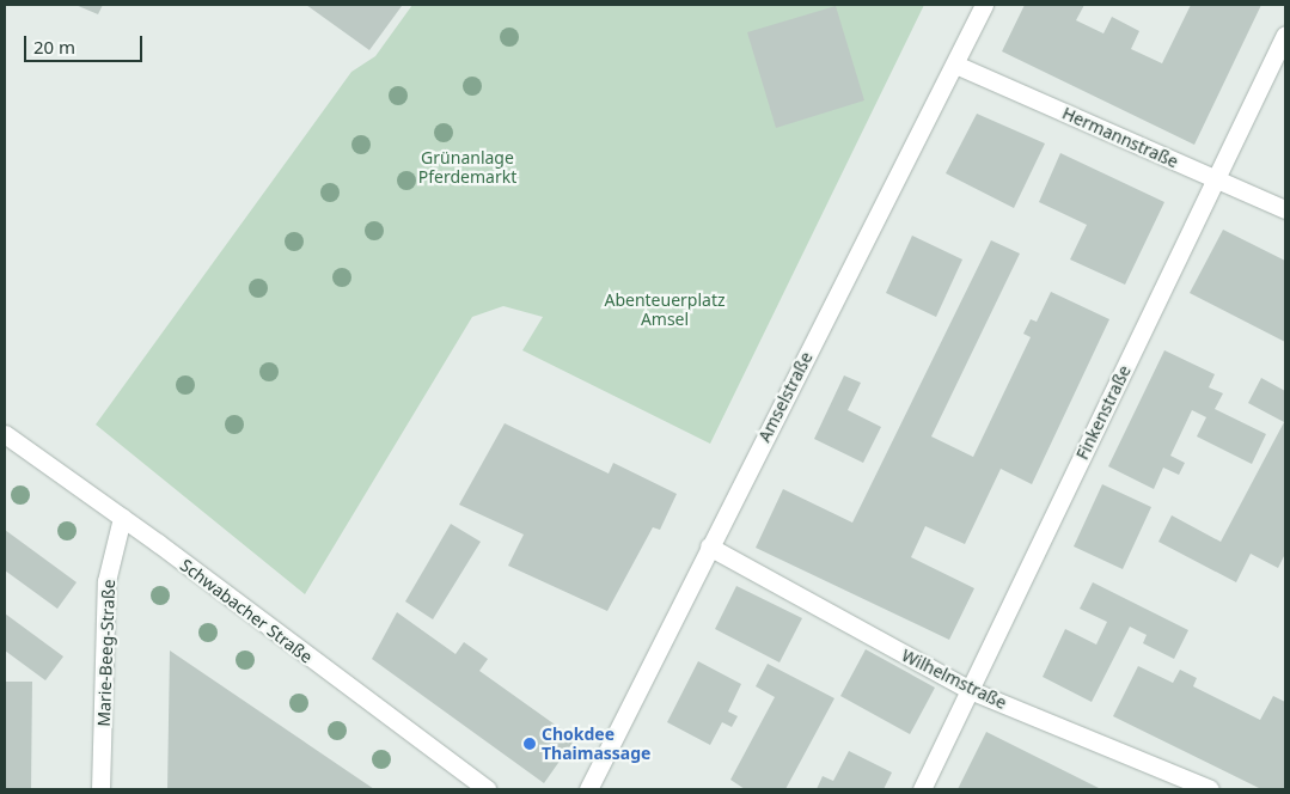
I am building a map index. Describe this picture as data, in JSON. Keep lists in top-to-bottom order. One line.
{"streets":{"street":["Hermannstraße","Amselstraße","Finkenstraße","Schwabacher Straße","Marie-Beeg-Straße","Wilhelmstraße"]},"crossings":[["Hermannstraße","Amselstraße"],["Hermannstraße","Finkenstraße"],["Amselstraße","Wilhelmstraße"],["Finkenstraße","Wilhelmstraße"],["Schwabacher Straße","Marie-Beeg-Straße"]],"parks":["Grünanlage Pferdemarkt","Abenteuerplatz Amsel"],"places":["Chokdee Thaimassage"],"scale_bar":"20 m"}
